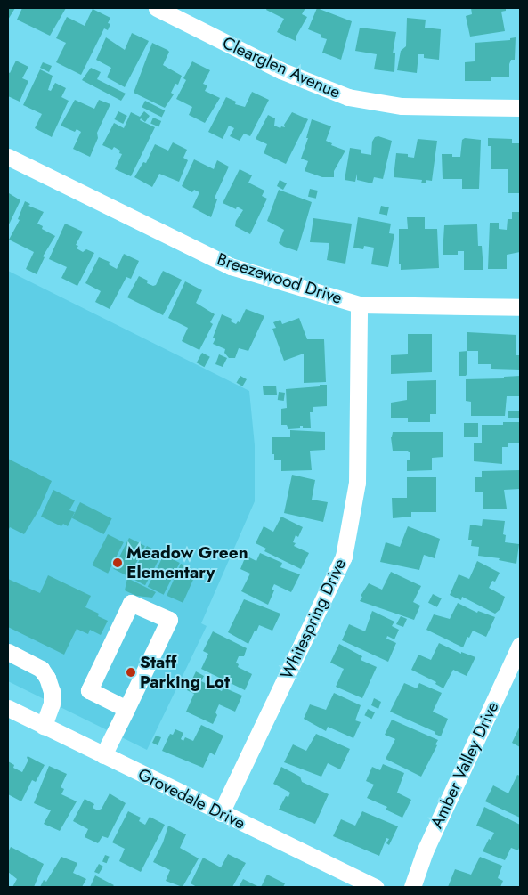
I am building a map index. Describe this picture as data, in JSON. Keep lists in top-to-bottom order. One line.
{"streets":{"street":["Clearglen Avenue","Breezewood Drive","Whitespring Drive","Amber Valley Drive","Grovedale Drive"]},"crossings":[["Breezewood Drive","Whitespring Drive"],["Whitespring Drive","Grovedale Drive"]],"places":["Meadow Green Elementary","Staff Parking Lot"]}
